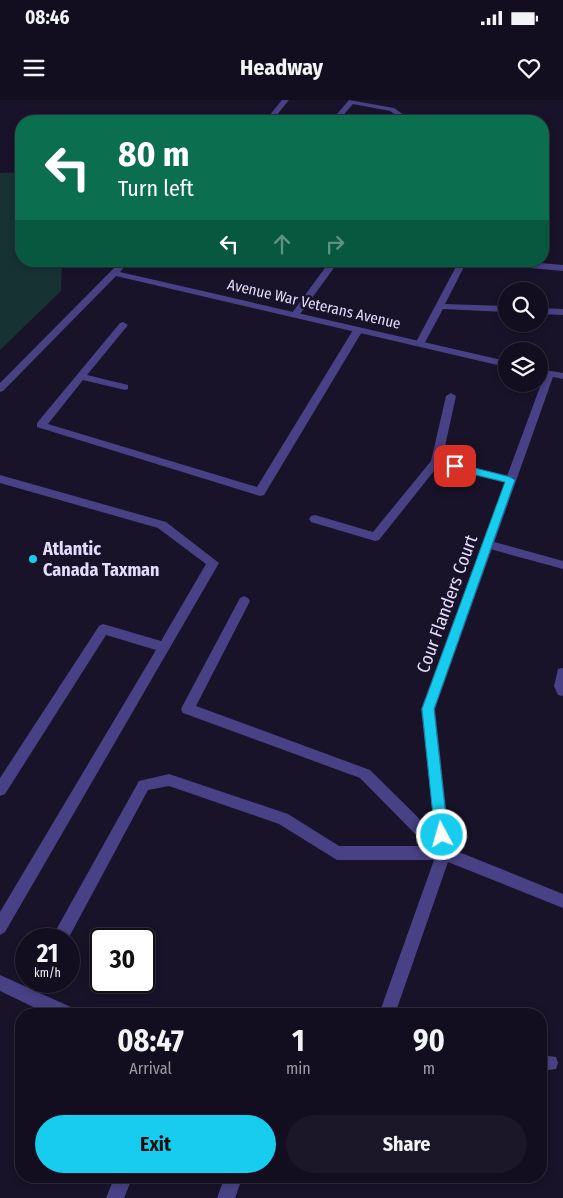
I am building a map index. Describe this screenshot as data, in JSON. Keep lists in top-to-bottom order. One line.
{"streets":{"street":["Avenue War Veterans Avenue","Cour Flanders Court"]},"places":["Atlantic Canada Taxman"],"page":{"status":"08:46","header":"Headway","turn":["80 m","Turn left"],"speed":"21 km/h","limit":"30","eta":["08:47","Arrival","1","min","90","m"],"buttons":["Exit","Share"]}}
